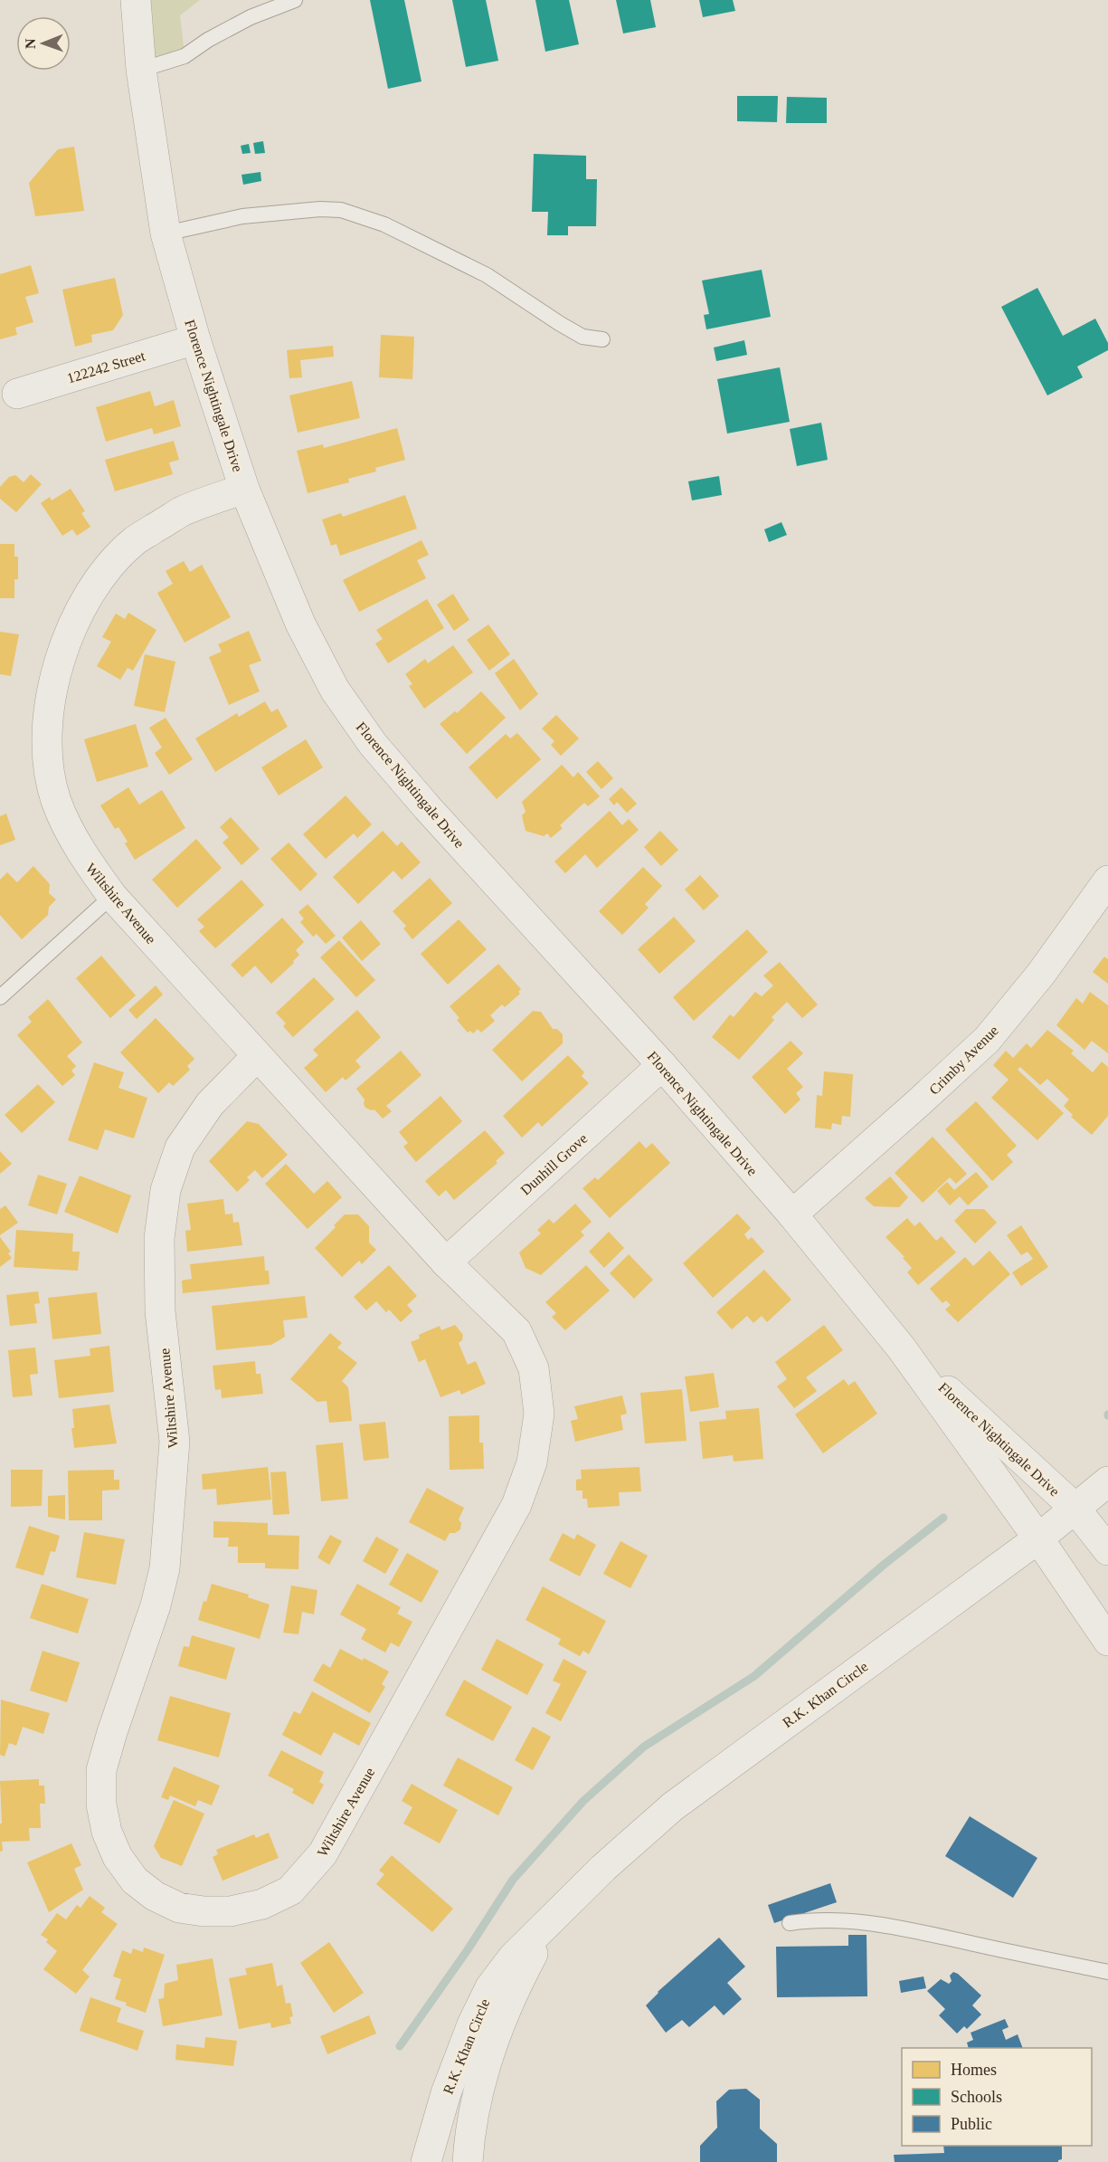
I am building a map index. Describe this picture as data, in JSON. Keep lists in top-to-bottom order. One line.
{"streets":{"street":["122242 Street","Florence Nightingale Drive","Wiltshire Avenue","Crimby Avenue","Dunhill Grove","R.K. Khan Circle"]},"crossings":[["122242 Street","Florence Nightingale Drive"],["Florence Nightingale Drive","Wiltshire Avenue"],["Florence Nightingale Drive","Crimby Avenue"],["Florence Nightingale Drive","Dunhill Grove"],["Florence Nightingale Drive","R.K. Khan Circle"],["Wiltshire Avenue","Dunhill Grove"]],"legend":["Homes","Schools","Public"],"north":"left"}
